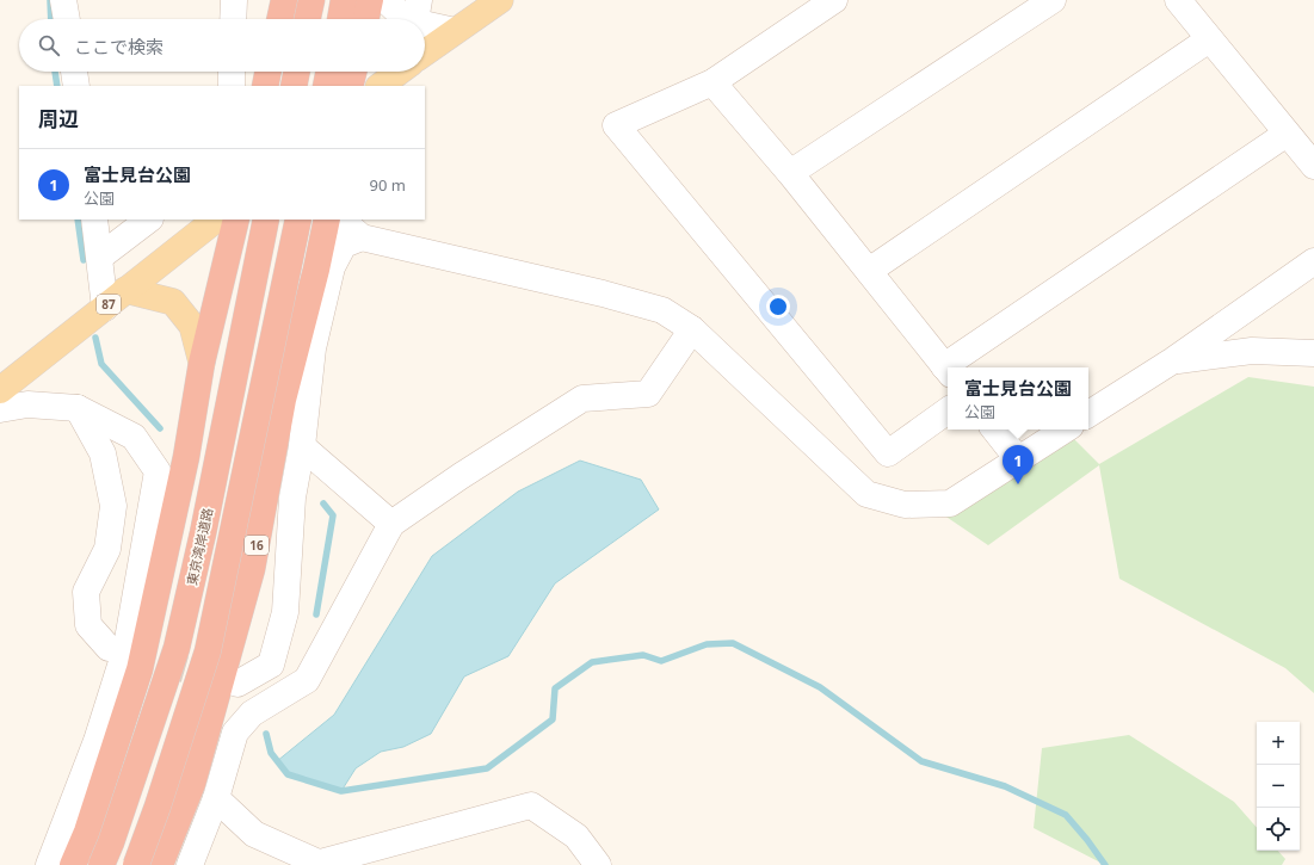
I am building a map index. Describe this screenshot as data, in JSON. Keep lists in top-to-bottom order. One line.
{"streets":{"highway":["16","東京湾岸道路"],"main road":["87"]},"page":{"search":"ここで検索","heading":"周辺","list":[{"mark":"1","name":"富士見台公園","note":"公園","value":"90 m"}],"popup":["富士見台公園","公園"],"pins":"1","map_buttons":["+","−"]}}
